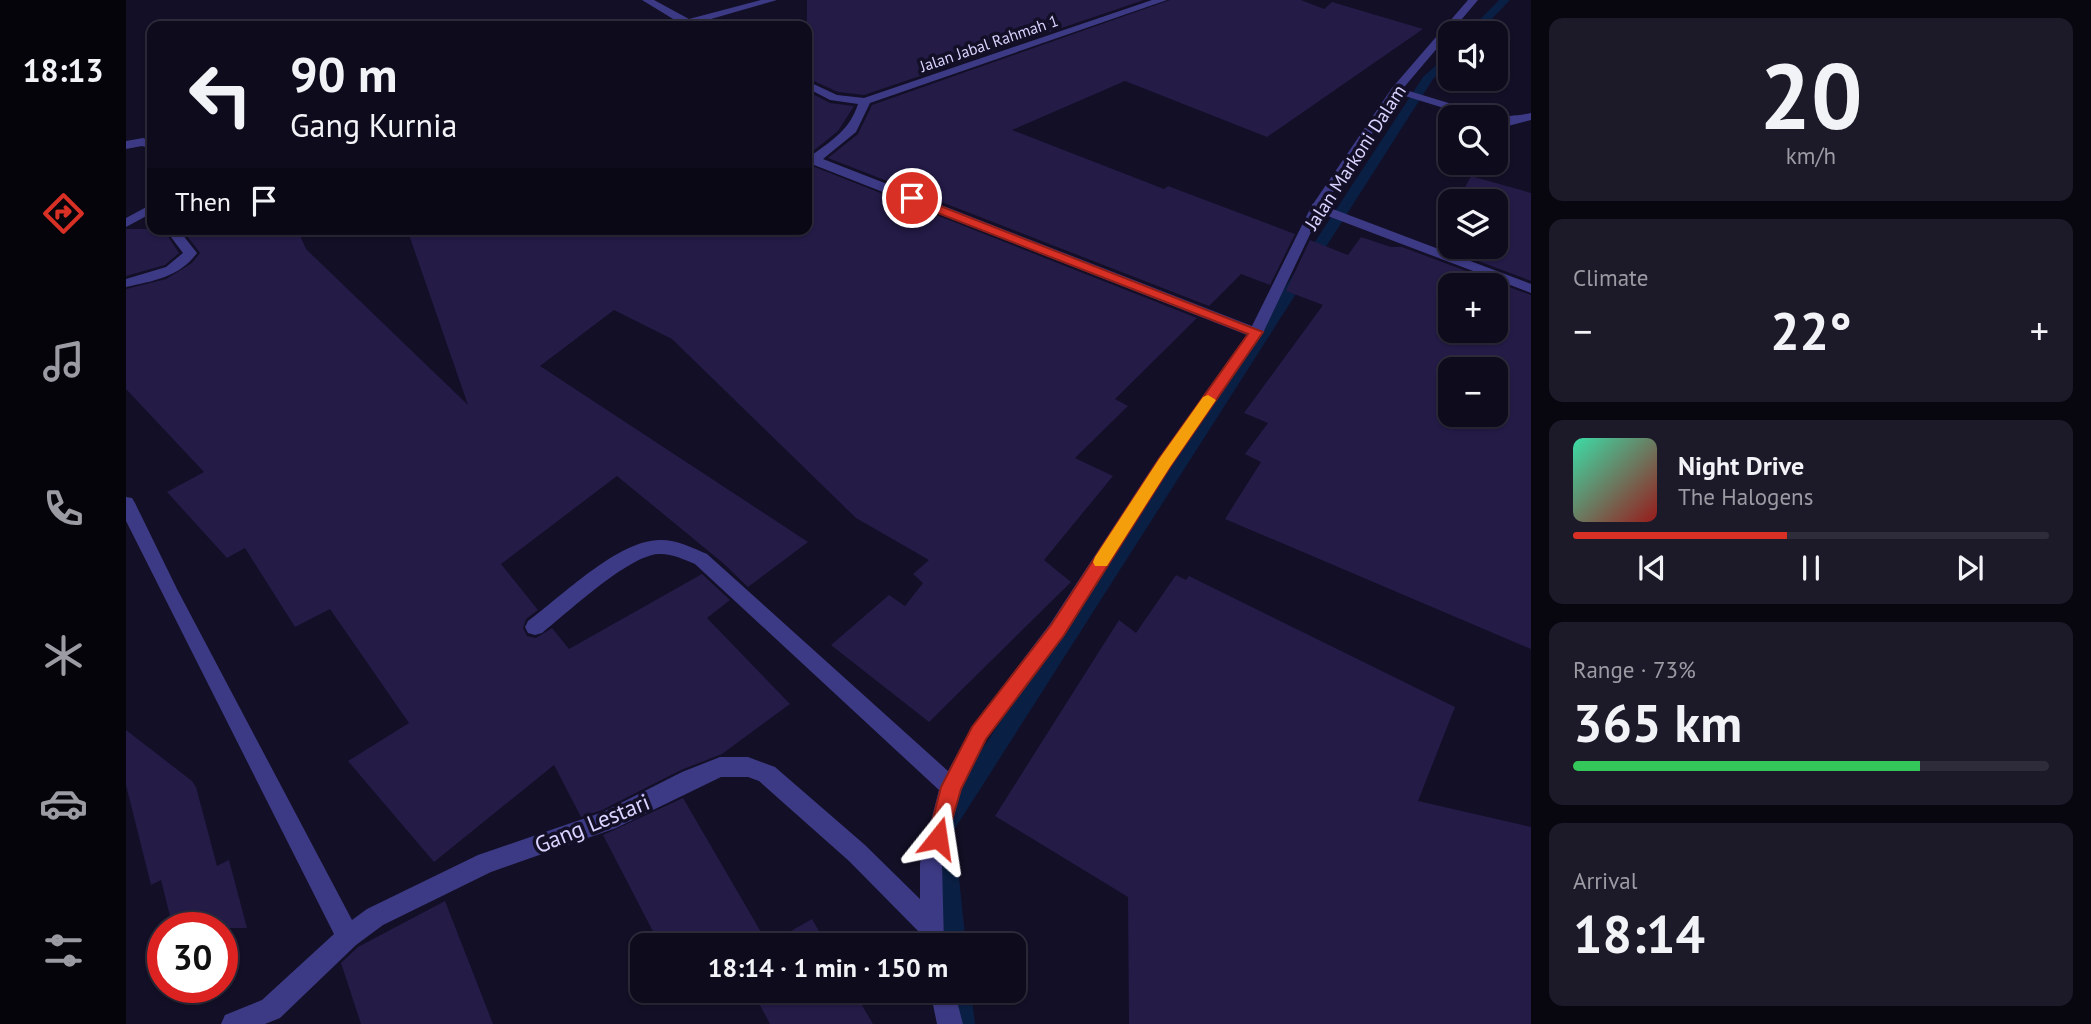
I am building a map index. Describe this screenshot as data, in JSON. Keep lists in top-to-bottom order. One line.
{"streets":{"street":["Jalan Jabal Rahmah 1","Jalan Markoni Dalam","Gang Lestari"]},"page":{"tabs":"18:13","tile":[["20","km/h"],"Climate",["Range · 73%","365 km"],["Arrival","18:14"]],"map_buttons":["+","−"],"turn":["90 m","Gang Kurnia"],"then":"Then","heat":["−","22°","+"],"song":["Night Drive","The Halogens"],"limit":"30","trip":"18:14 · 1 min · 150 m"}}
